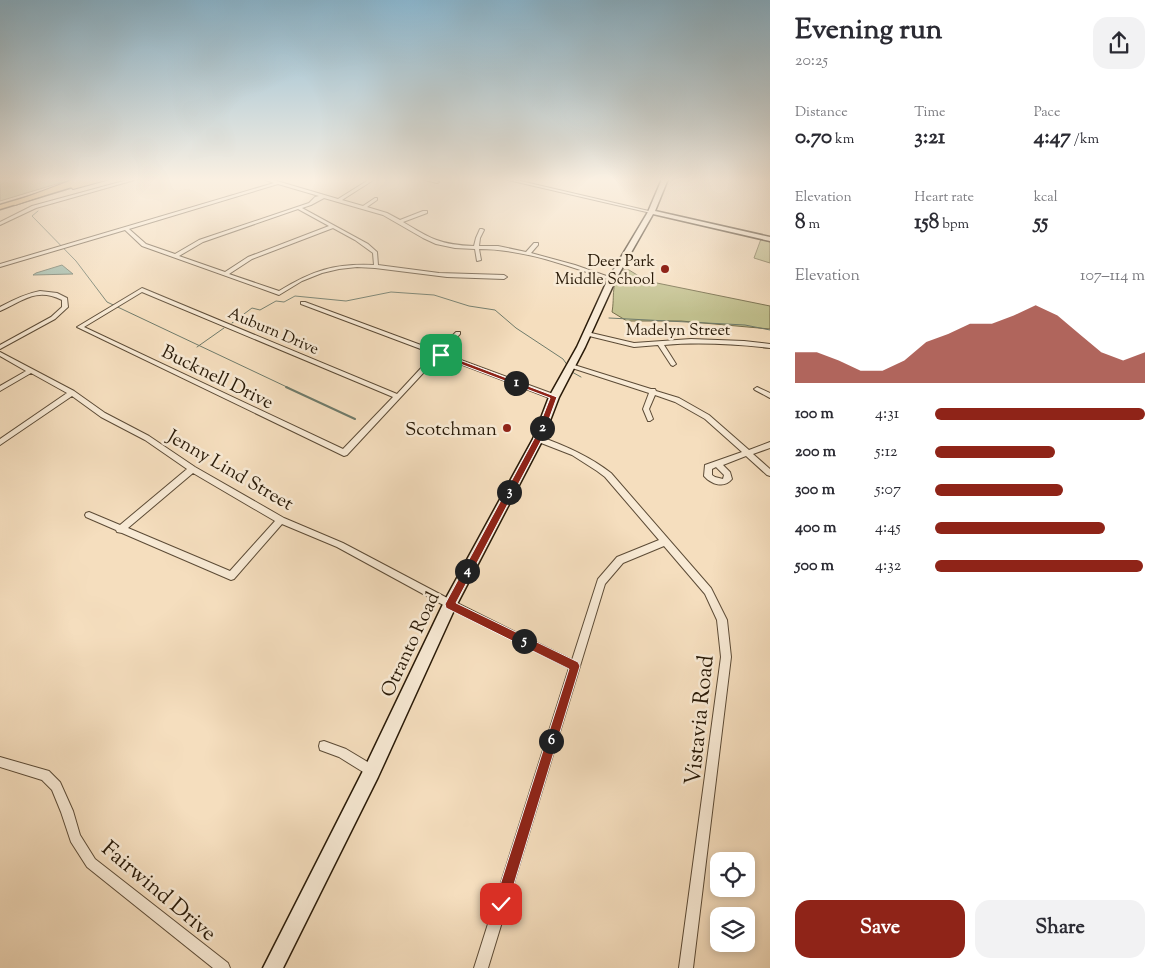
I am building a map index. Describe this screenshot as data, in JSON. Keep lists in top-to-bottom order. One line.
{"streets":{"street":["Madelyn Street","Auburn Drive","Bucknell Drive","Jenny Lind Street","Otranto Road","Vistavia Road","Fairwind Drive"]},"crossings":[["Madelyn Street","Otranto Road"],["Auburn Drive","Bucknell Drive"],["Jenny Lind Street","Otranto Road"],["Otranto Road","Vistavia Road"]],"places":["Deer Park Middle School","Scotchman"],"page":{"heading":["Evening run","20:25"],"stats":[["Distance","0.70 km"],["Time","3:21"],["Pace","4:47 /km"],["Elevation","8 m"],["Heart rate","158 bpm"],["kcal","55"]],"chart":["Elevation","107–114 m"],"pins":["1","2","3","4","5","6"],"list":[{"name":"100 m","note":"4:31"},{"name":"200 m","note":"5:12"},{"name":"300 m","note":"5:07"},{"name":"400 m","note":"4:45"},{"name":"500 m","note":"4:32"}],"buttons":["Save","Share"]}}
